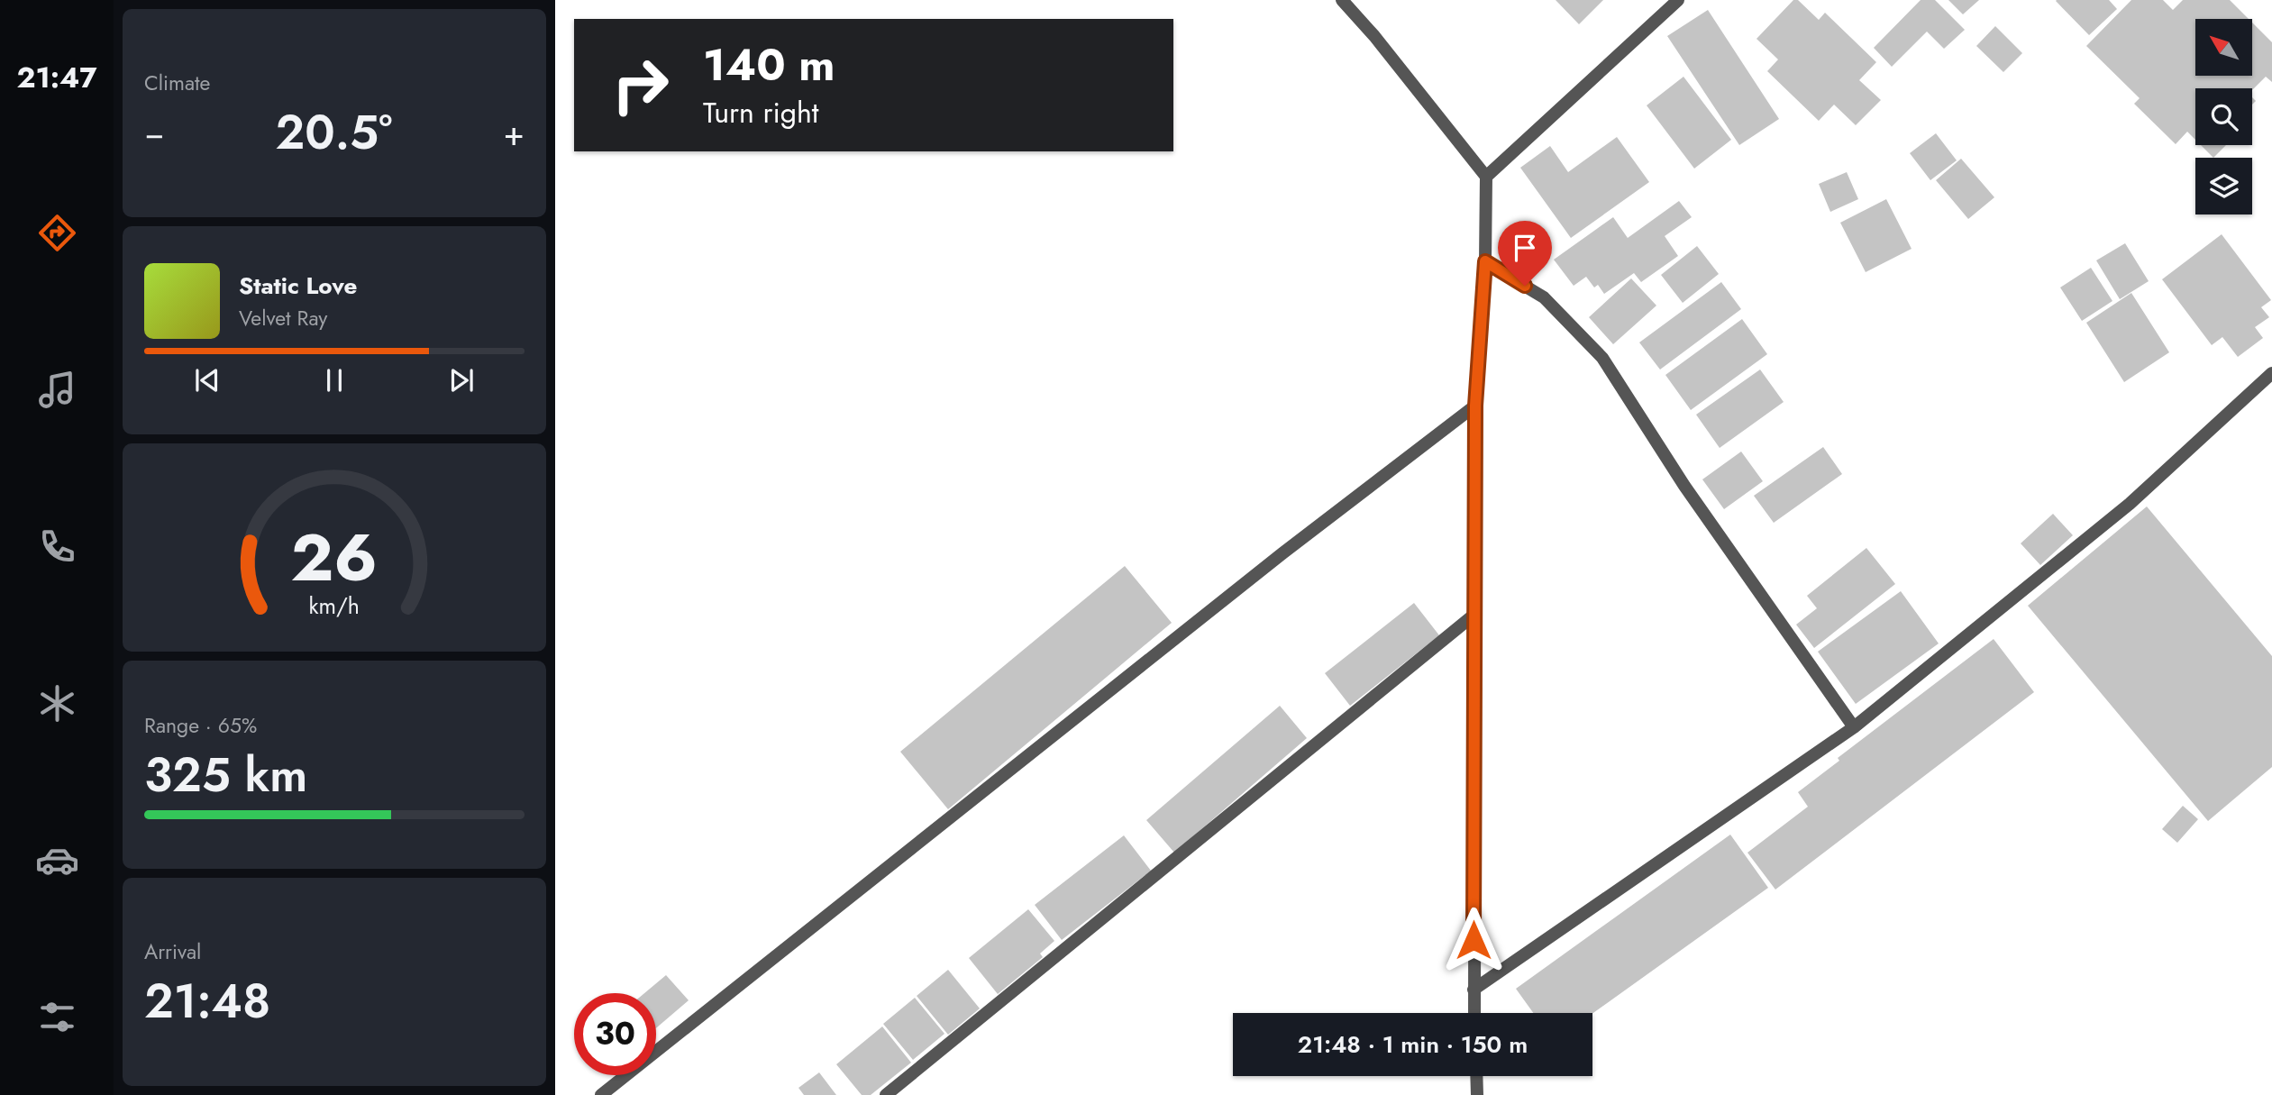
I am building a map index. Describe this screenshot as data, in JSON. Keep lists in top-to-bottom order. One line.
{"north":"top left","page":{"tabs":"21:47","tile":["Climate",["Range · 65%","325 km"],["Arrival","21:48"]],"turn":["140 m","Turn right"],"heat":["−","20.5°","+"],"song":["Static Love","Velvet Ray"],"limit":"30","trip":"21:48 · 1 min · 150 m","gauge":["26","km/h"]}}
